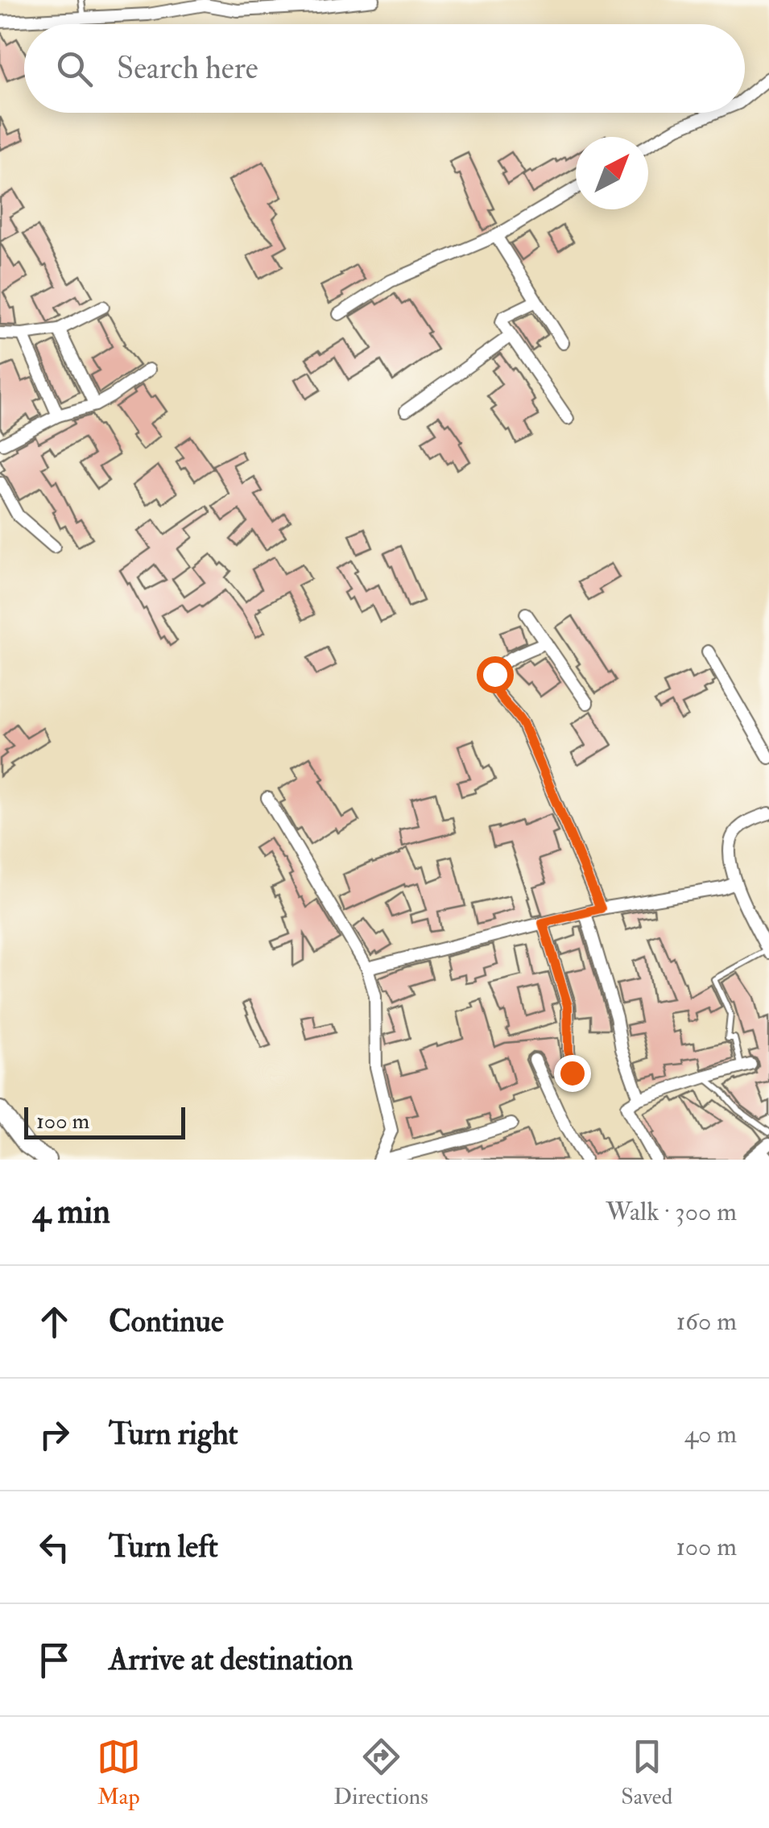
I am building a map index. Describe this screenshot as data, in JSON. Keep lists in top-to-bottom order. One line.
{"scale_bar":"100 m","north":"top right","page":{"search":"Search here","scale":"100 m","heading":["4 min","Walk · 300 m"],"list":[["Continue","160 m"],["Turn right","40 m"],["Turn left","100 m"],"Arrive at destination"],"nav":["Map","Directions","Saved"]}}
